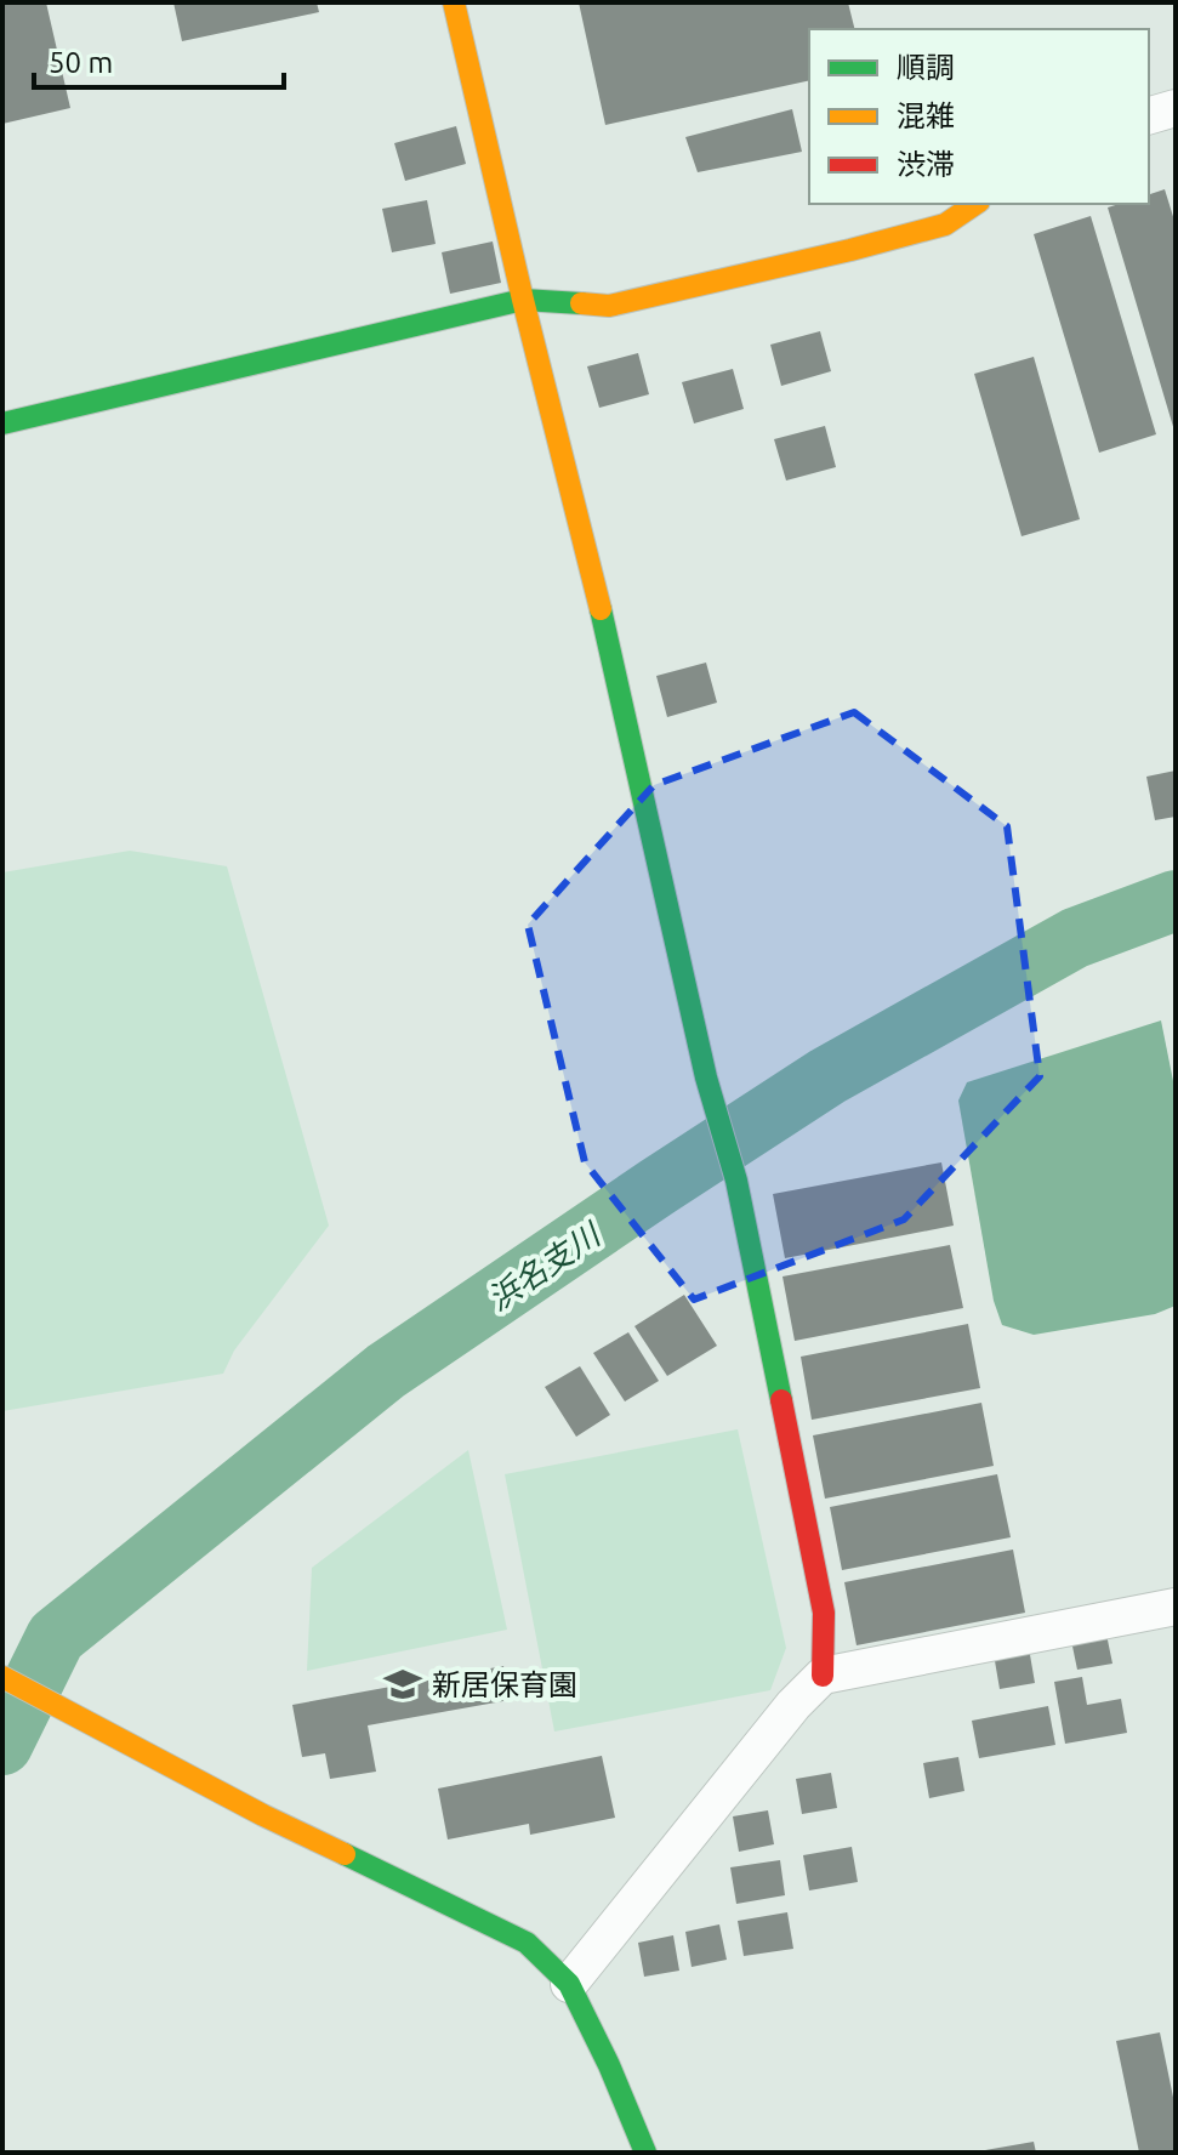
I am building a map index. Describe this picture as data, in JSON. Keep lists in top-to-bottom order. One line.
{"water":["浜名支川"],"places":{"school or university":["新居保育園"]},"legend":["順調","混雑","渋滞"],"scale_bar":"50 m"}
